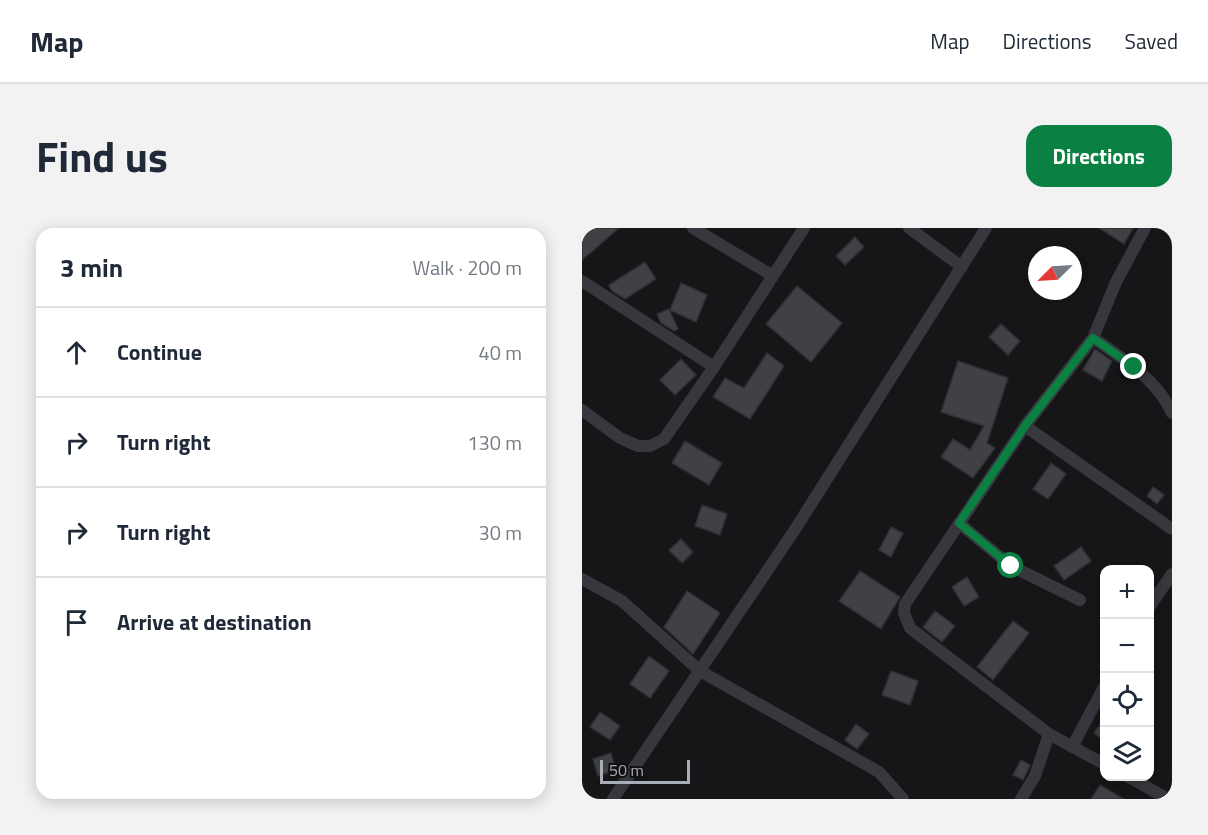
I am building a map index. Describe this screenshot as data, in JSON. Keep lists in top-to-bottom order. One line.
{"scale_bar":"50 m","north":"bottom left","page":{"header":"Map","nav":["Map","Directions","Saved"],"title":"Find us","buttons":"Directions","heading":["3 min","Walk · 200 m"],"list":[["Continue","40 m"],["Turn right","130 m"],["Turn right","30 m"],"Arrive at destination"],"map_buttons":["+","−"],"scale":"50 m"}}
